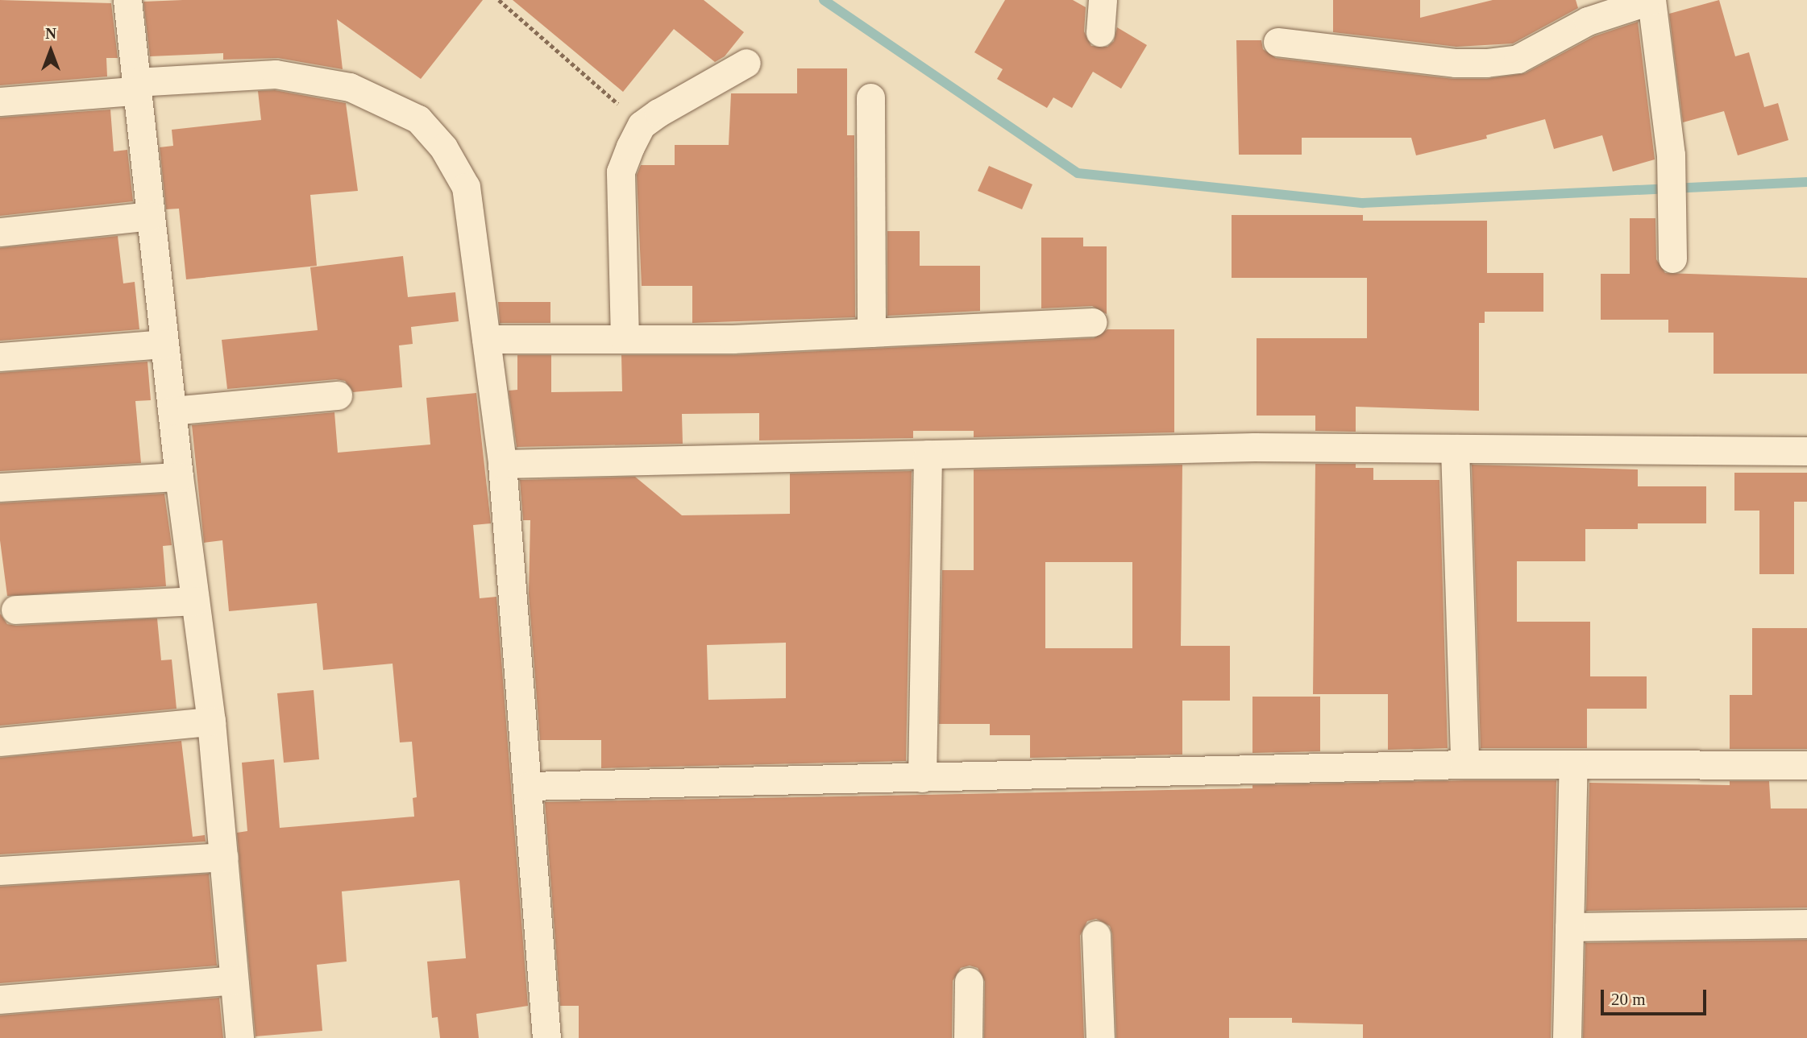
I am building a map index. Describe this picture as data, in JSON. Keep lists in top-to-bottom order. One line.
{"scale_bar":"20 m","north":"top"}
